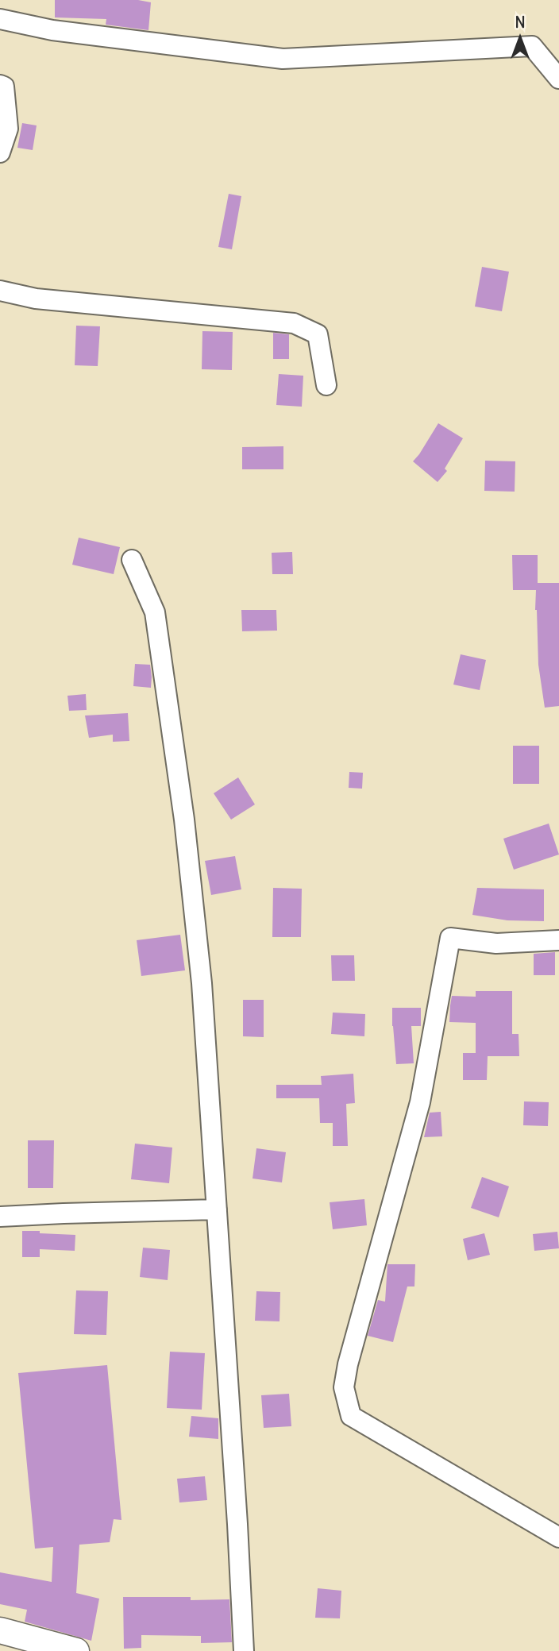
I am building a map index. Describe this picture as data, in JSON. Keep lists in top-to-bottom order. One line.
{"north":"top"}
